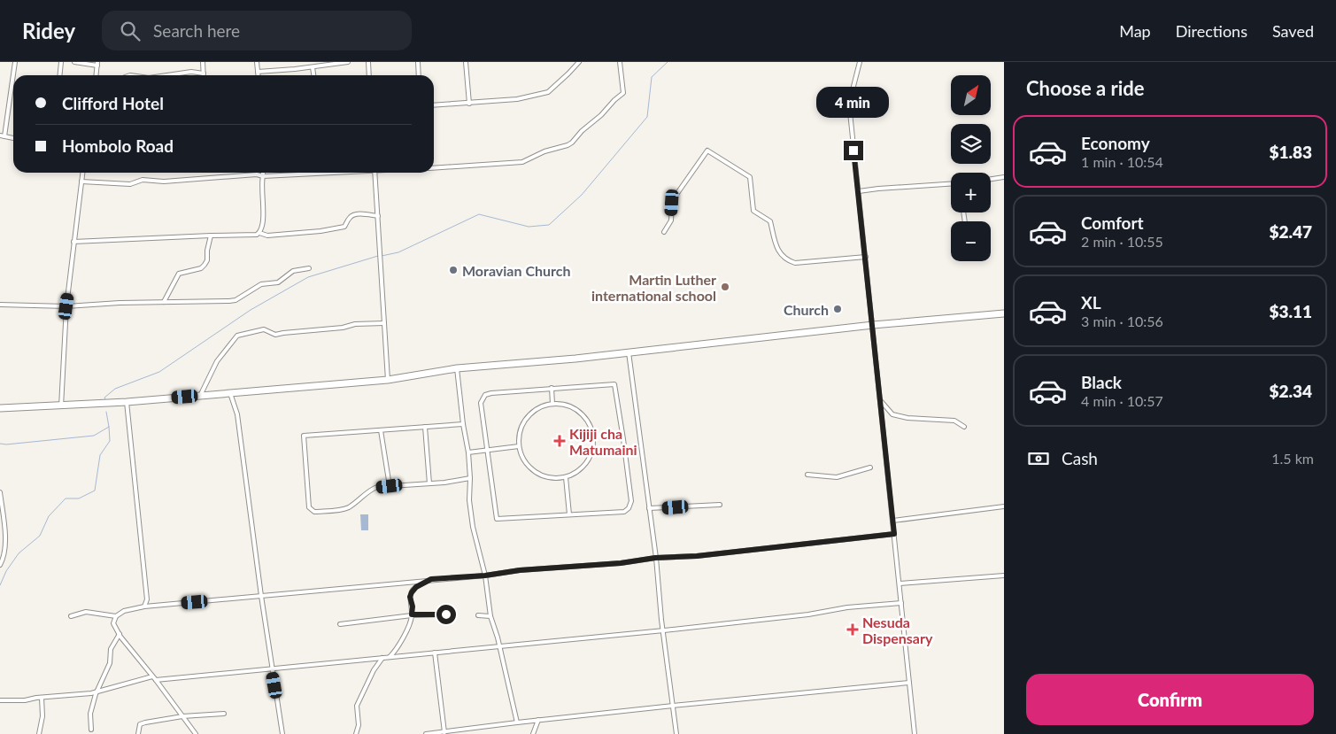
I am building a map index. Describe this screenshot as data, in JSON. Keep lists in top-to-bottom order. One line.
{"places":{"other":["Moravian Church","Martin Luther international school","Church"],"health":["Kijiji cha Matumaini","Nesuda Dispensary"]},"north":"top right","page":{"header":"Ridey","search":"Search here","nav":["Map","Directions","Saved"],"heading":"Choose a ride","map_buttons":["+","−"],"banner":["Clifford Hotel","Hombolo Road"],"bubble":"4 min","list":[{"name":"Economy","note":"1 min · 10:54","value":"$1.83"},{"name":"Comfort","note":"2 min · 10:55","value":"$2.47"},{"name":"XL","note":"3 min · 10:56","value":"$3.11"},{"name":"Black","note":"4 min · 10:57","value":"$2.34"}],"pay":["Cash","1.5 km"],"buttons":"Confirm"}}
